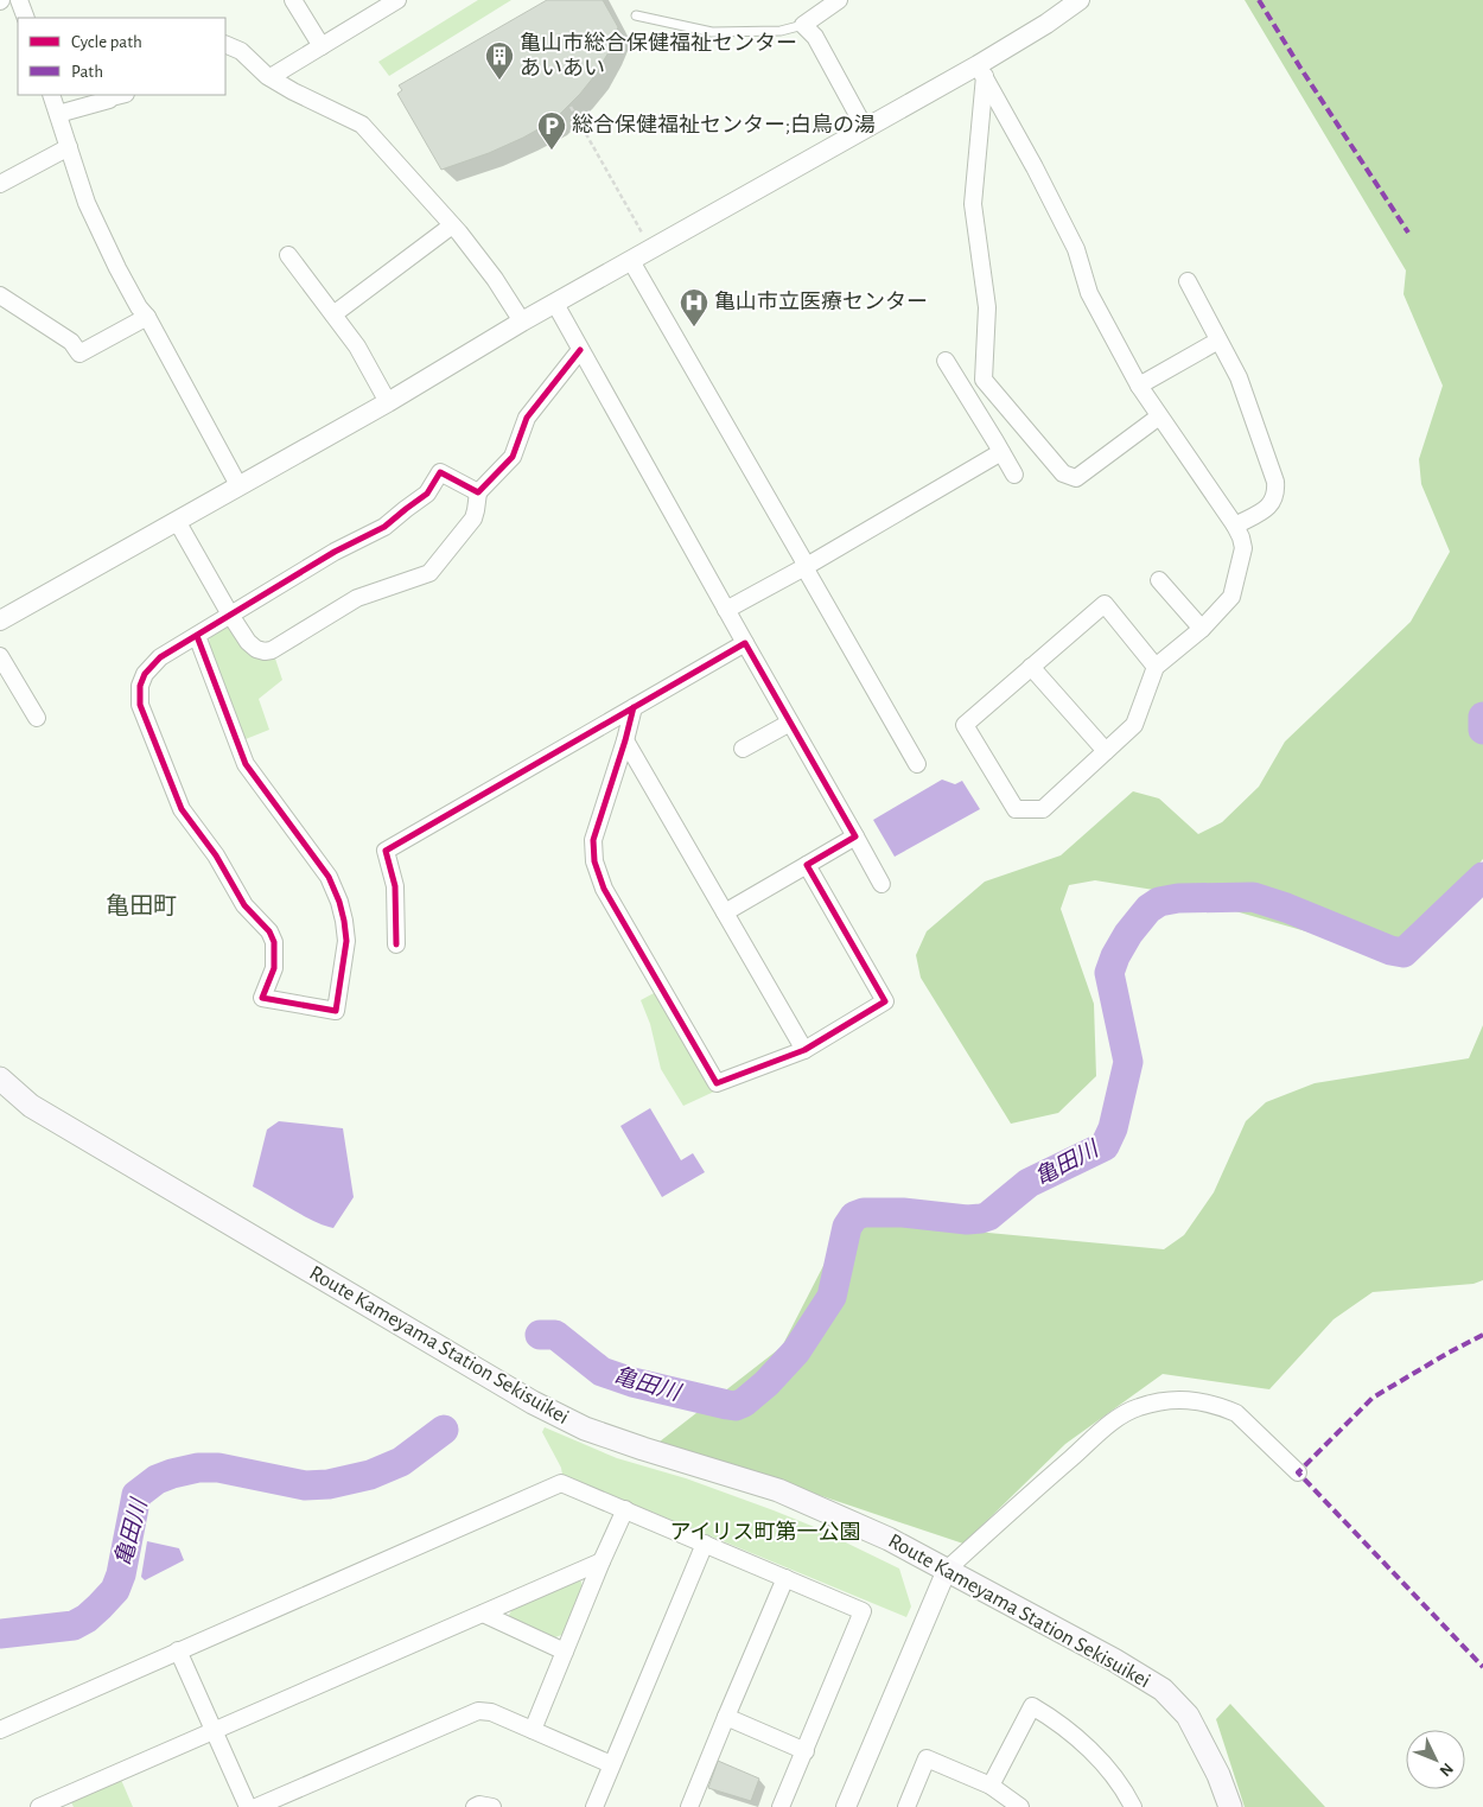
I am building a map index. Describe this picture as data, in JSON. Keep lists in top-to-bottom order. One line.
{"streets":{"main road":["Route Kameyama Station Sekisuikei"]},"districts":["亀田町"],"water":["亀田川"],"parks":["アイリス町第一公園"],"places":{"building":["亀山市総合保健福祉センター あいあい"],"parking":["総合保健福祉センター;白鳥の湯"],"hospital":["亀山市立医療センター"]},"legend":["Cycle path","Path"],"north":"bottom right"}
